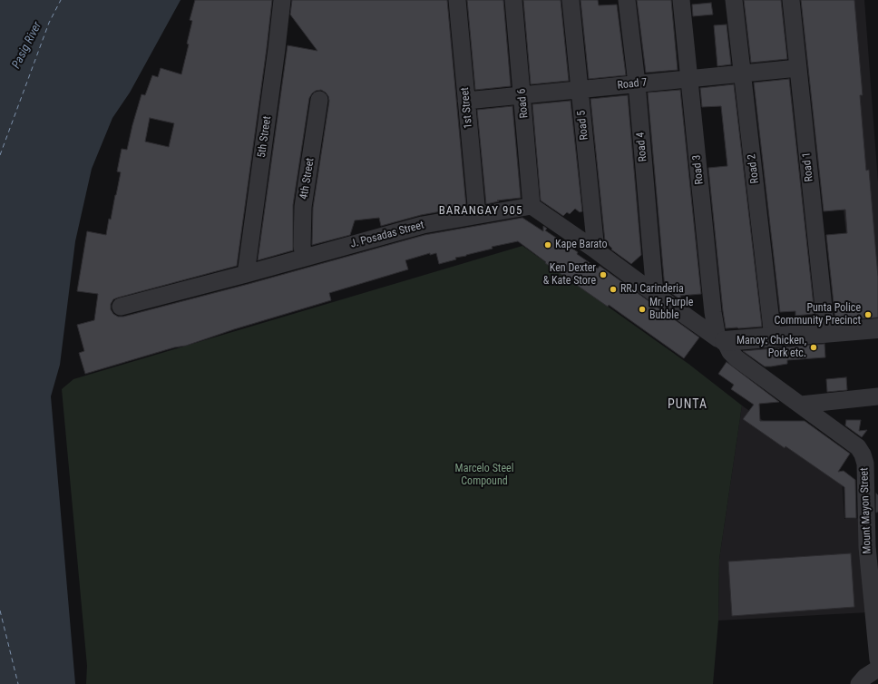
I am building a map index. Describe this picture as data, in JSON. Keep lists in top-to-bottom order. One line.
{"streets":{"street":["Road 7","Road 6","1st Street","Road 5","5th Street","Road 4","Road 1","Road 2","Road 3","4th Street","J. Posadas Street","Mount Mayon Street"]},"crossings":[["Road 7","Road 6"],["Road 7","1st Street"],["Road 7","Road 5"],["Road 7","Road 4"],["Road 7","Road 1"],["Road 7","Road 2"],["Road 7","Road 3"],["Road 6","J. Posadas Street"],["1st Street","J. Posadas Street"],["5th Street","J. Posadas Street"],["Road 3","Mount Mayon Street"],["4th Street","J. Posadas Street"]],"districts":["BARANGAY 905","PUNTA"],"water":["Pasig River"],"parks":["Marcelo Steel Compound"],"places":["Kape Barato","Ken Dexter & Kate Store","RRJ Carinderia","Mr. Purple Bubble","Punta Police Community Precinct","Manoy: Chicken, Pork etc."]}
